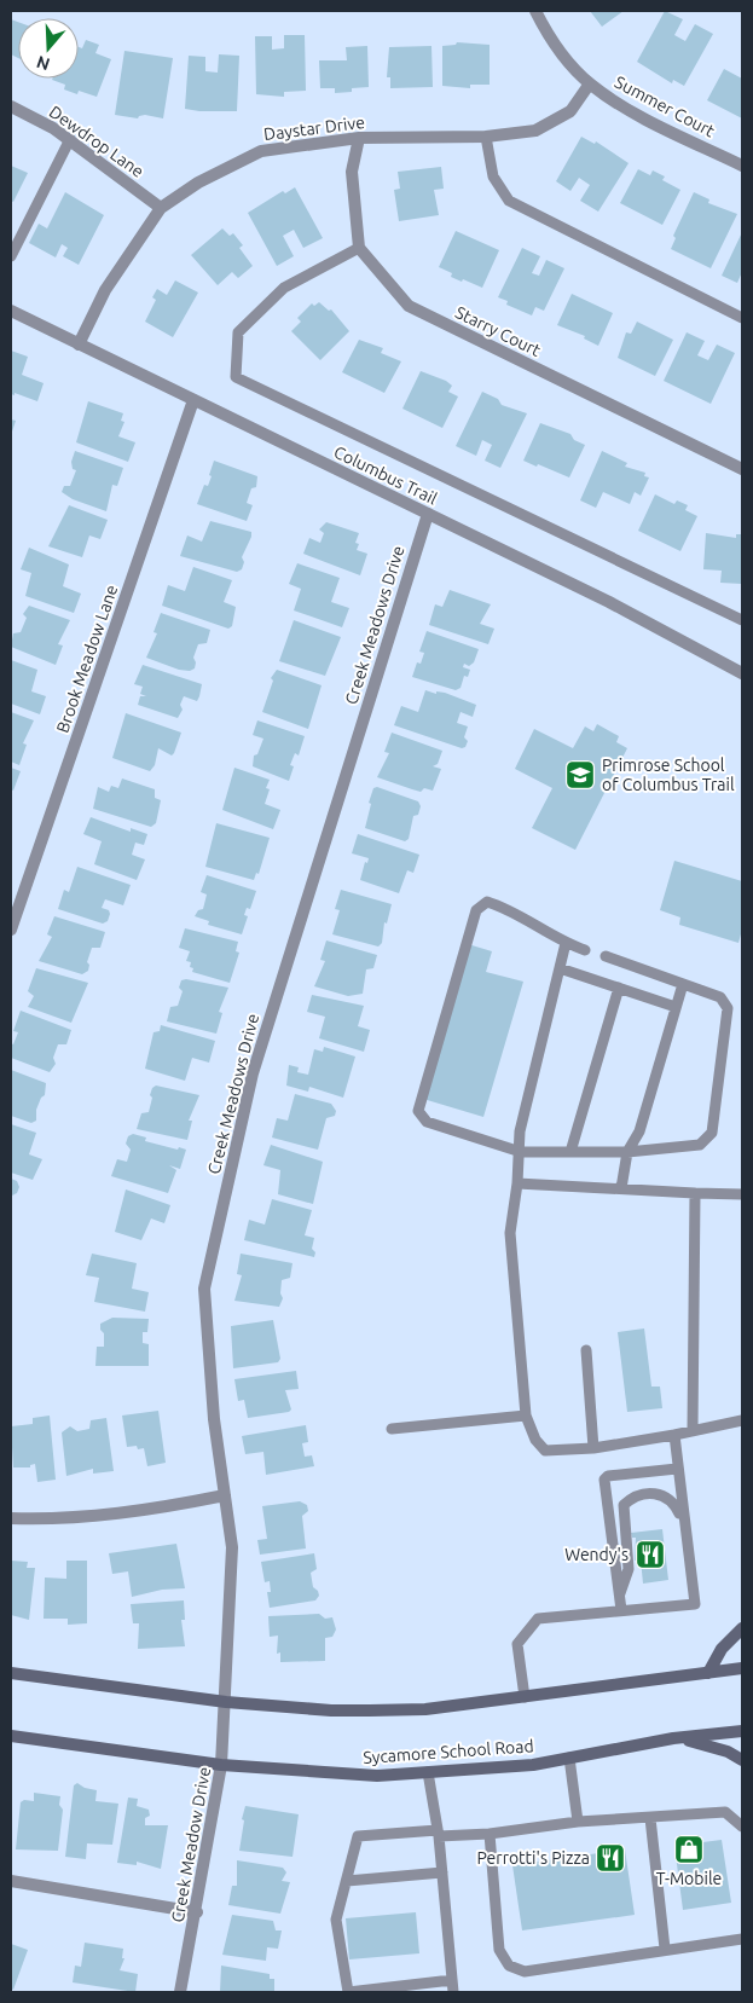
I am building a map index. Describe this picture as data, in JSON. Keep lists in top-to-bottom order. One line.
{"streets":{"main road":["Sycamore School Road"],"street":["Summer Court","Daystar Drive","Dewdrop Lane","Starry Court","Columbus Trail","Creek Meadows Drive","Brook Meadow Lane","Creek Meadow Drive"]},"crossings":[["Summer Court","Daystar Drive"],["Daystar Drive","Dewdrop Lane"],["Daystar Drive","Columbus Trail"],["Columbus Trail","Creek Meadows Drive"],["Columbus Trail","Brook Meadow Lane"],["Creek Meadows Drive","Creek Meadow Drive"],["Sycamore School Road","Creek Meadow Drive"]],"places":{"school or university":["Primrose School of Columbus Trail"],"restaurant":["Wendy's","Perrotti's Pizza"],"shop":["T-Mobile"]},"north":"bottom"}
